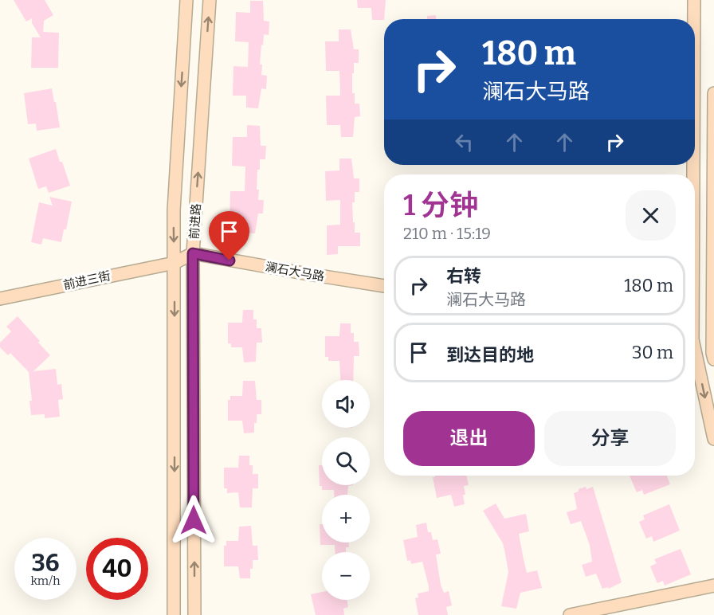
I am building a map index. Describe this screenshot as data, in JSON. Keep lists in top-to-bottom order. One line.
{"streets":{"street":["前进路","澜石大马路","前进三街"]},"crossings":[["前进路","澜石大马路"],["前进路","前进三街"]],"page":{"turn":["180 m","澜石大马路"],"heading":["1 分钟","210 m · 15:19"],"list":[{"name":"右转","note":"澜石大马路","value":"180 m"},{"name":"到达目的地","value":"30 m"}],"map_buttons":["+","−"],"buttons":["退出","分享"],"speed":"36 km/h","limit":"40"}}
